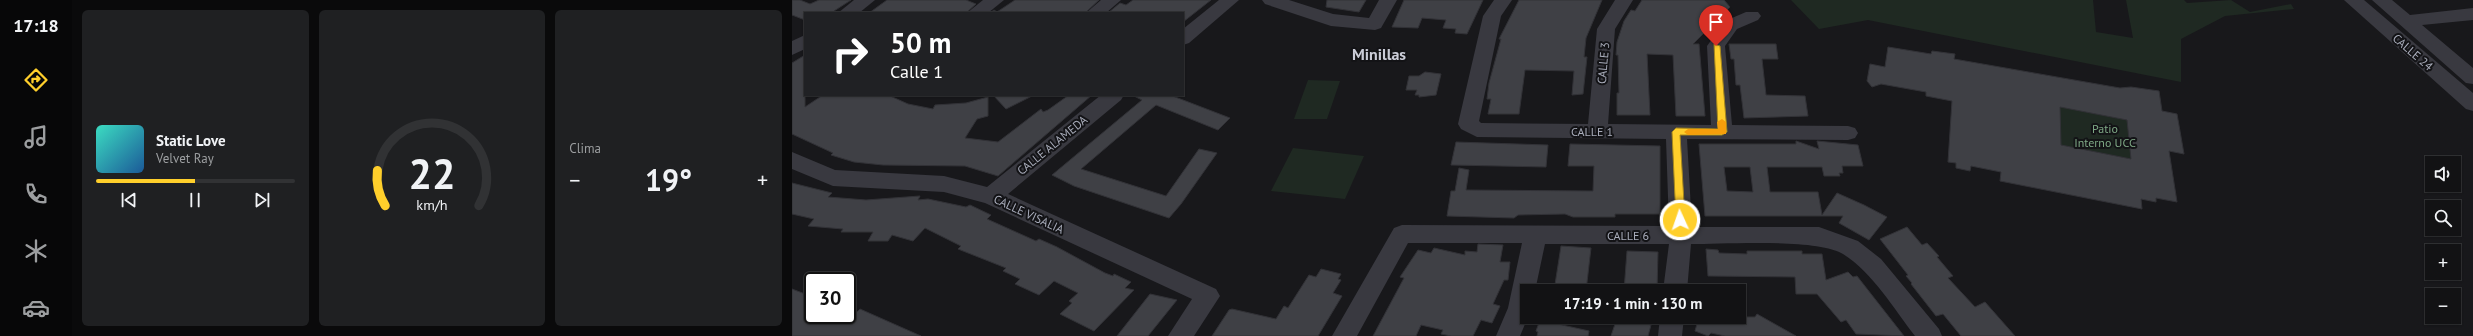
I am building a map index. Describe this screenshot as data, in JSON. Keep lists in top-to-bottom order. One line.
{"streets":{"street":["CALLE 24","CALLE 3","CALLE 1","CALLE ALAMEDA","CALLE VISALIA","CALLE 6"]},"crossings":[["CALLE 3","CALLE 1"],["CALLE ALAMEDA","CALLE VISALIA"]],"districts":["Minillas"],"parks":["Patio Interno UCC"],"page":{"tabs":"17:18","tile":"Clima","turn":["50 m","Calle 1"],"song":["Static Love","Velvet Ray"],"map_buttons":["+","−"],"heat":["−","19°","+"],"limit":"30","trip":"17:19 · 1 min · 130 m","gauge":["22","km/h"]}}
